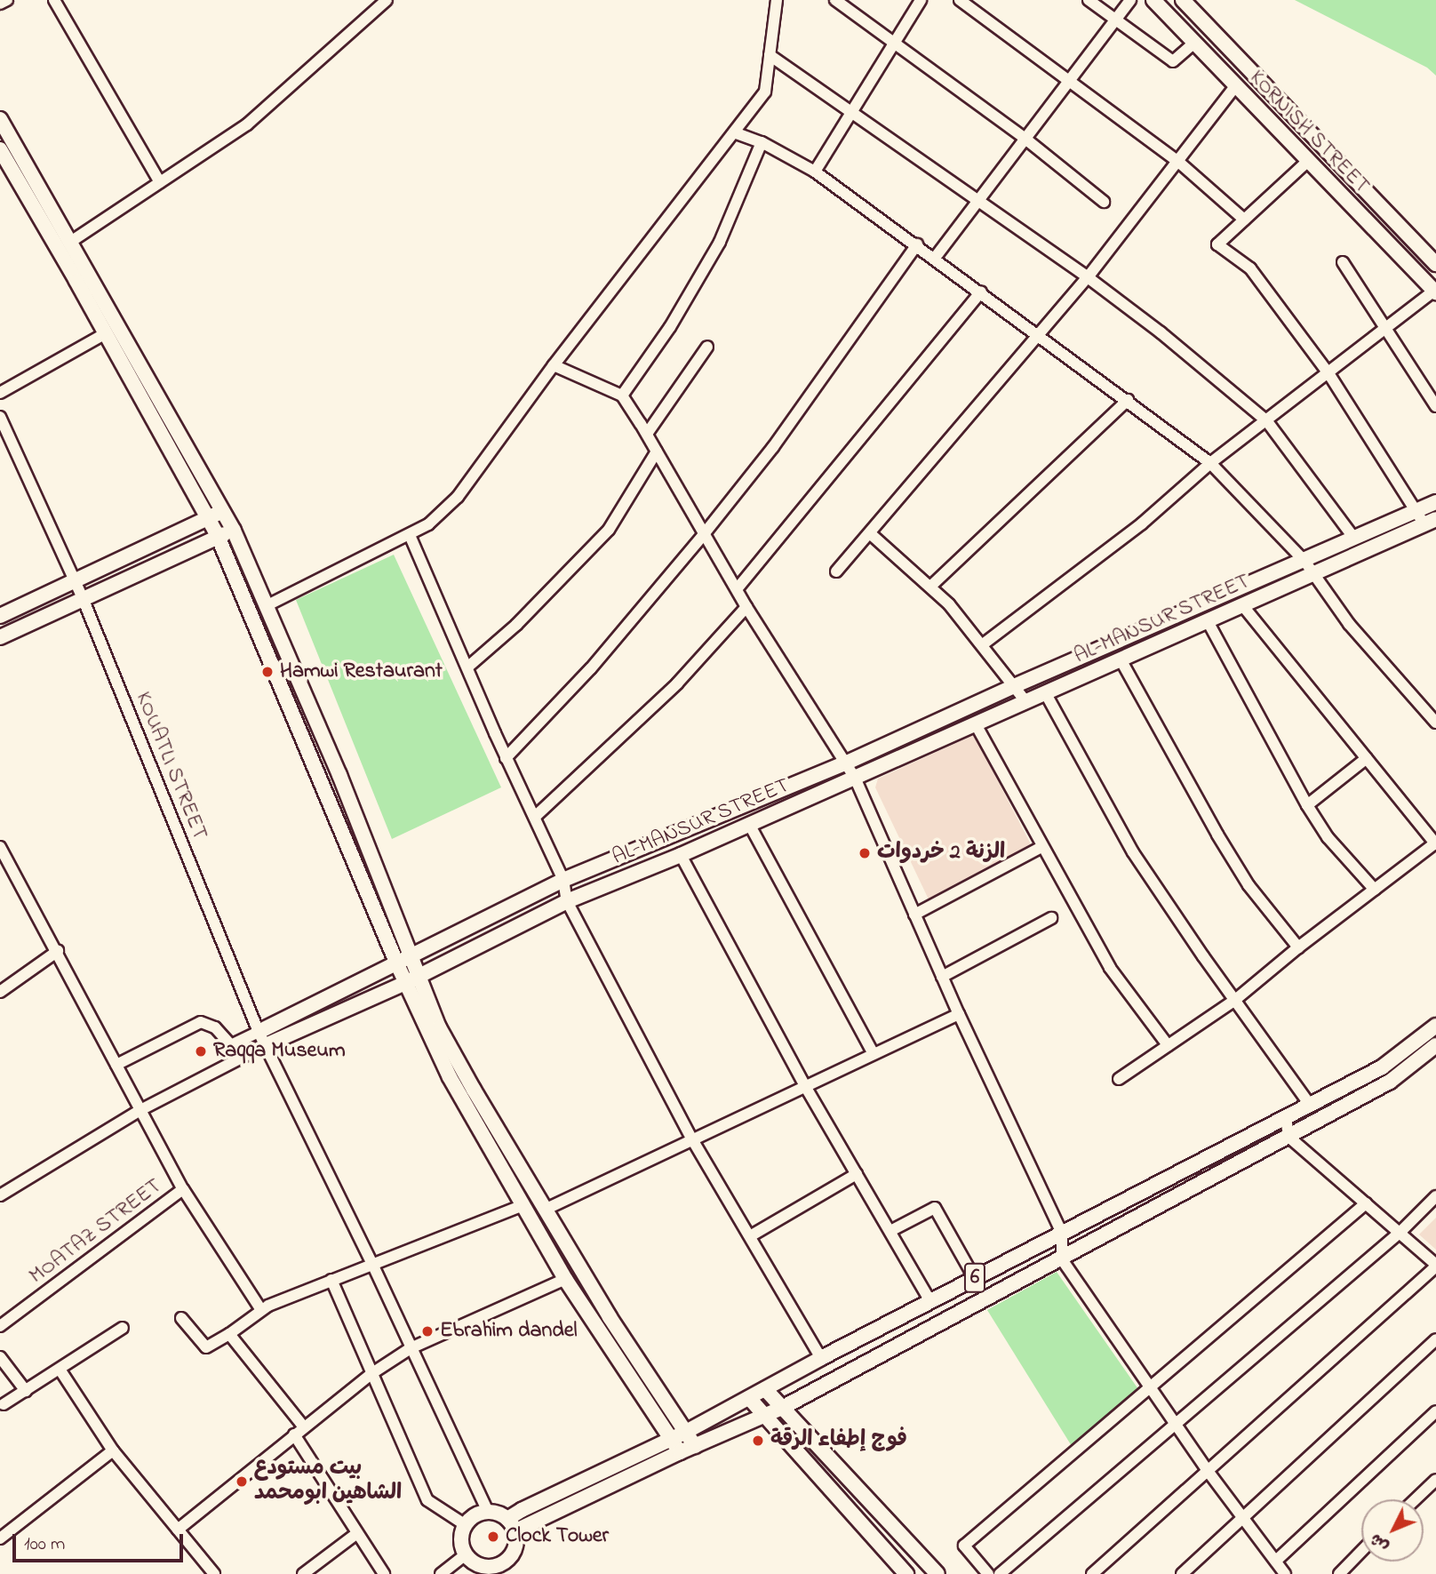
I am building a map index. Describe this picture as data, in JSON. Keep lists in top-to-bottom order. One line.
{"streets":{"main road":["KORNISH STREET","AL-MANSUR STREET","6"],"street":["KOUATLI STREET","MOATAZ STREET"]},"crossings":[["AL-MANSUR STREET","KOUATLI STREET"],["KOUATLI STREET","6"]],"places":["Hamwi Restaurant","الزنة 2 خردوات","Raqqa Museum","Ebrahim dandel","فوج إطفاء الرقة","بيت مستودع الشاهين ابومحمد","Clock Tower"],"scale_bar":"100 m","north":"bottom left"}
